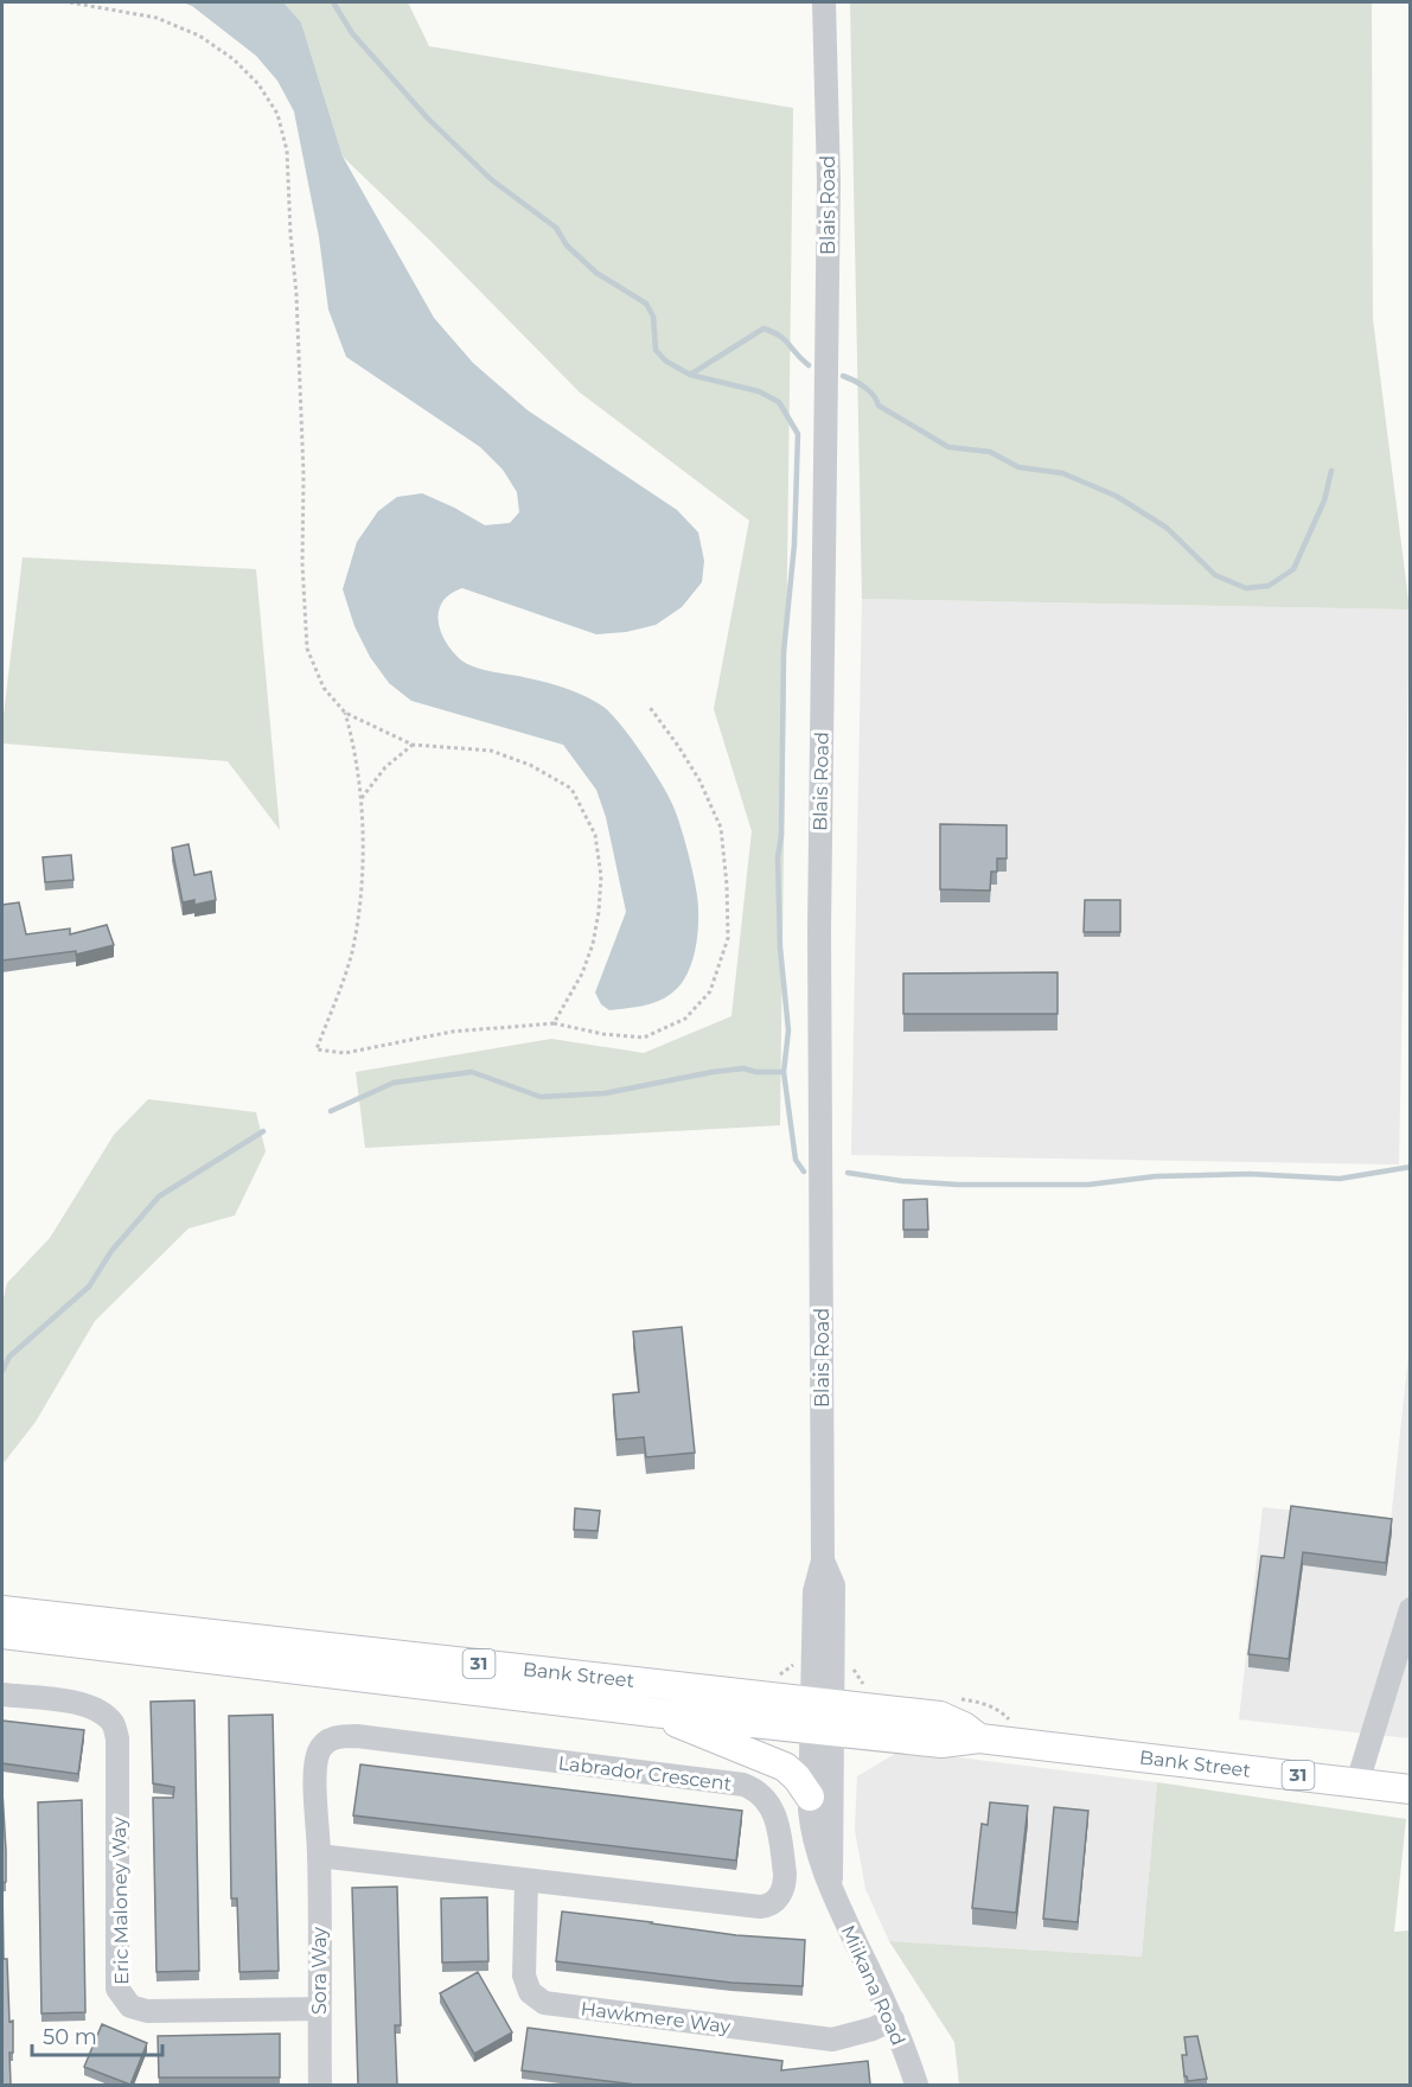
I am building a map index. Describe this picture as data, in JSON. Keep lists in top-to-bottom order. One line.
{"streets":{"main road":["31","Bank Street"],"street":["Blais Road","Labrador Crescent","Eric Maloney Way","Sora Way","Miikana Road","Hawkmere Way"]},"crossings":[["Blais Road","Bank Street"],["Blais Road","Miikana Road"],["Bank Street","Miikana Road"],["Labrador Crescent","Sora Way"],["Labrador Crescent","Hawkmere Way"],["Eric Maloney Way","Sora Way"],["Miikana Road","Hawkmere Way"]],"scale_bar":"50 m"}
